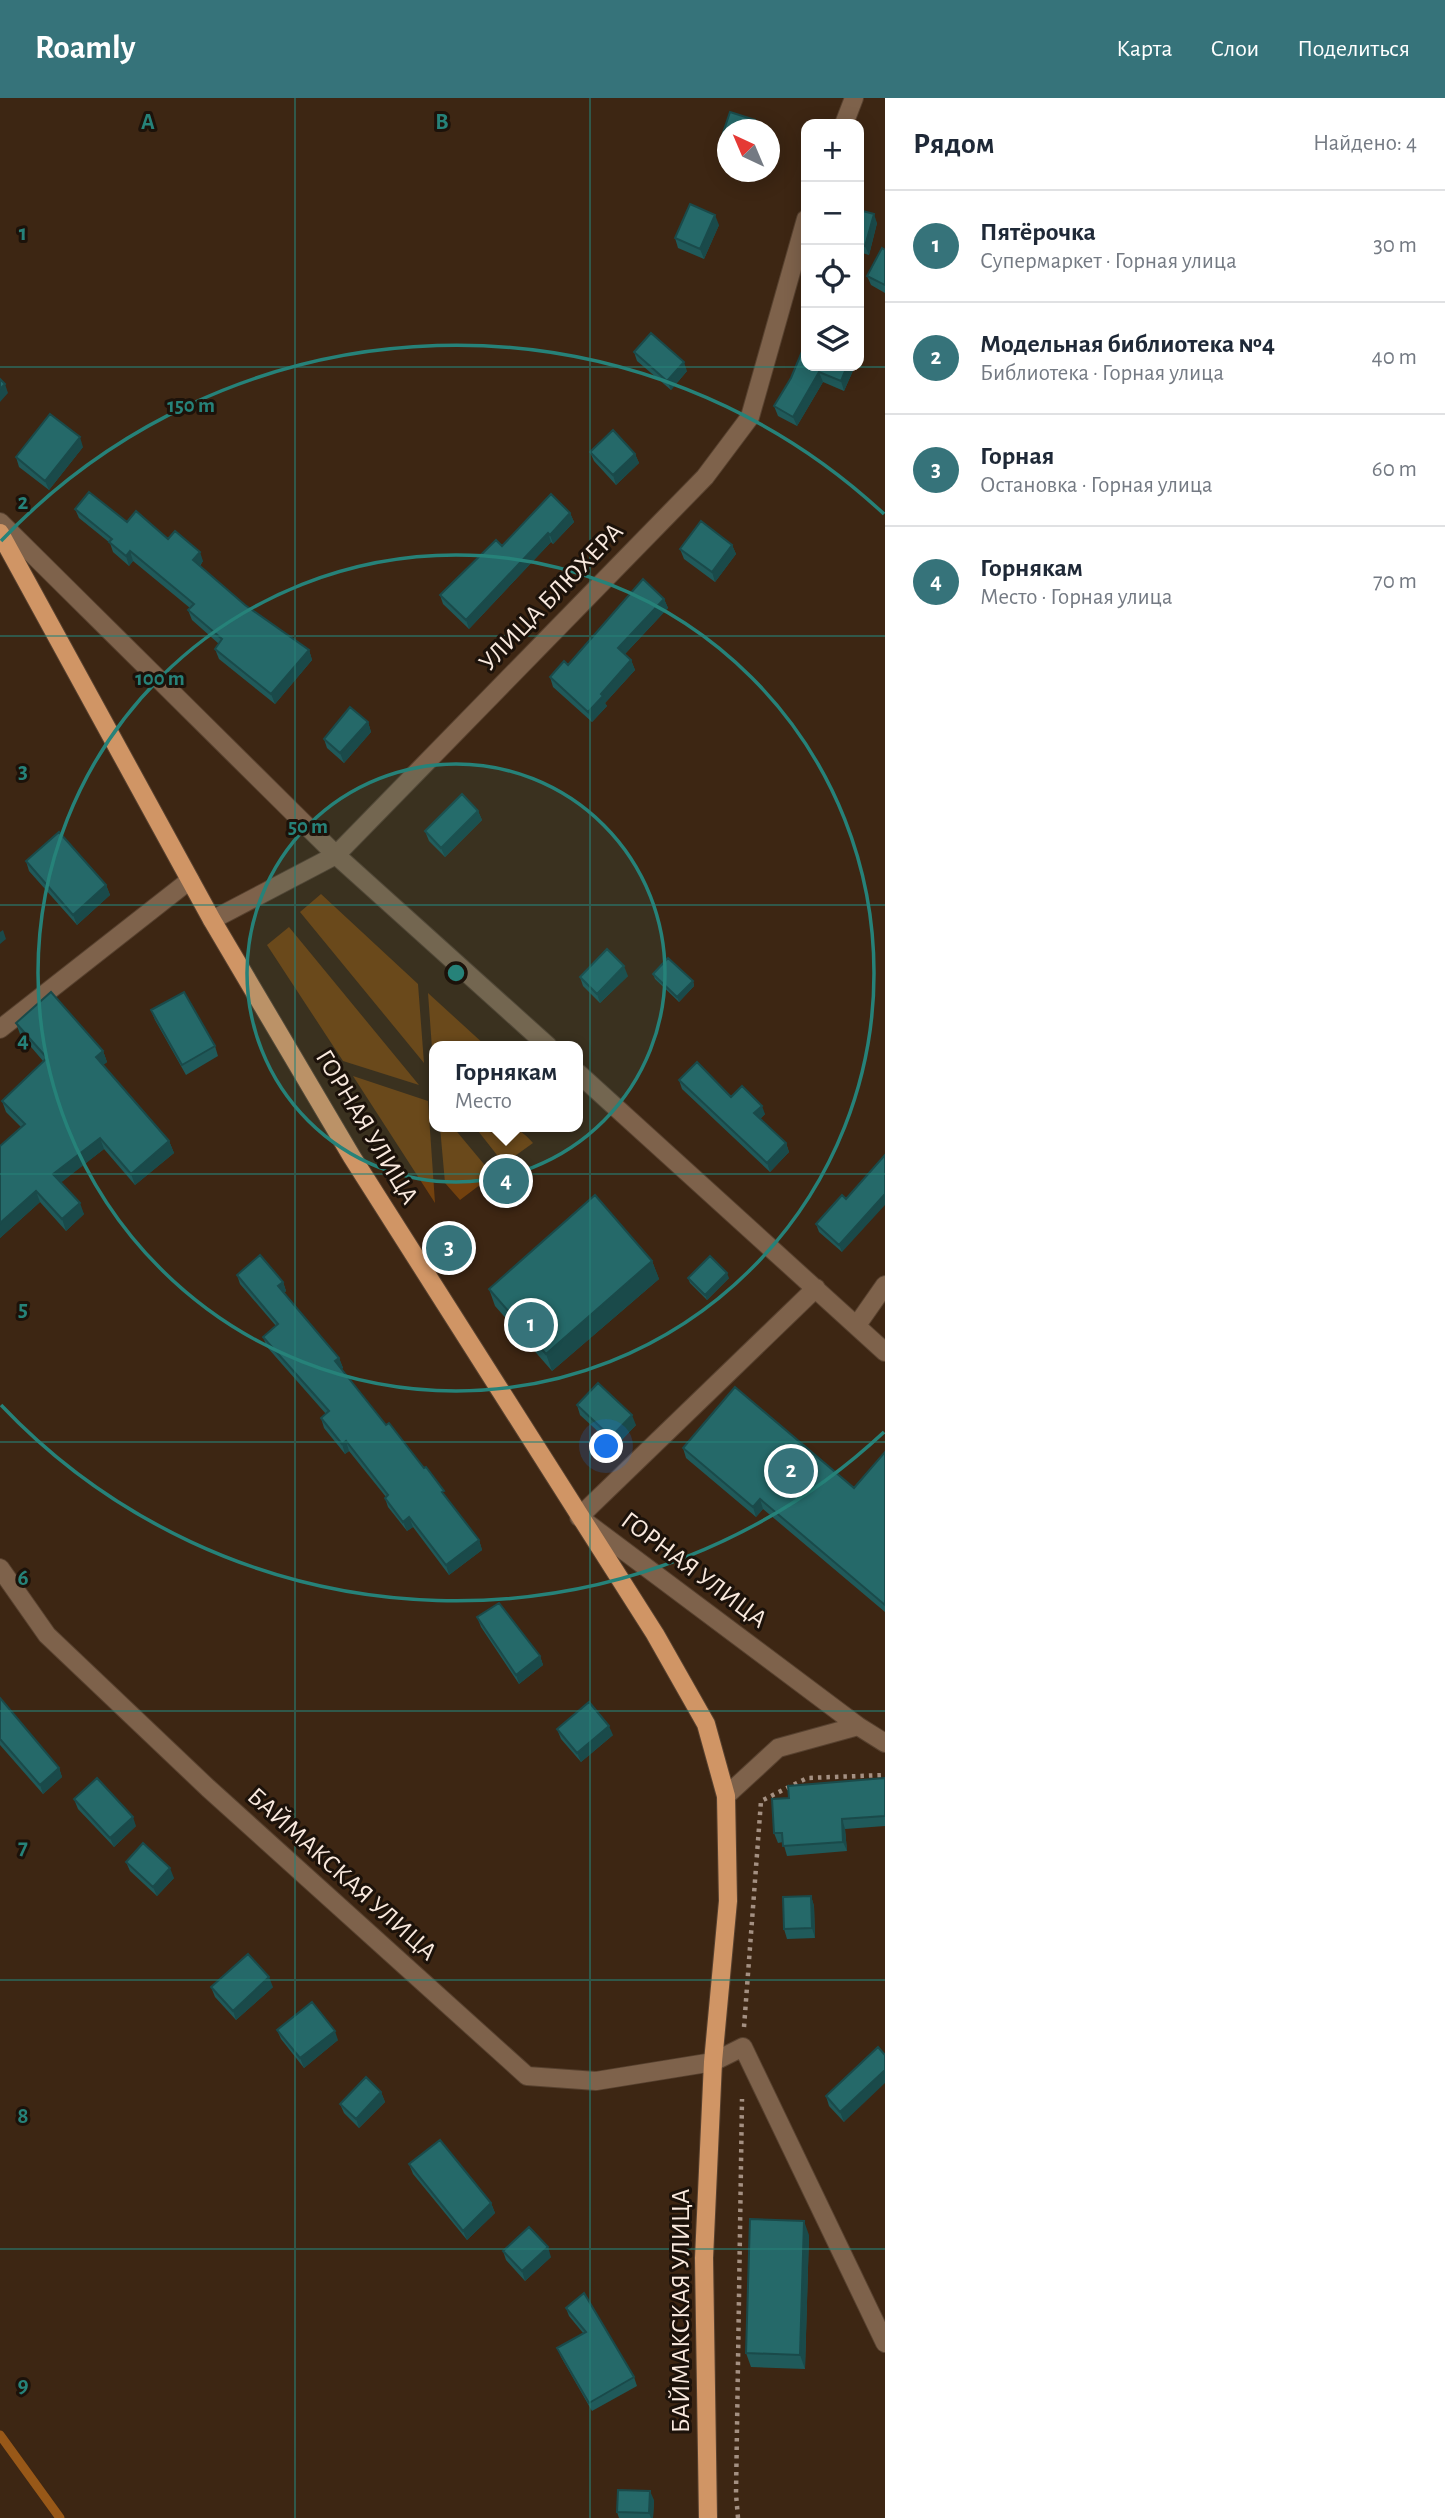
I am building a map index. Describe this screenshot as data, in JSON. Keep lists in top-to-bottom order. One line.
{"streets":{"main road":["ГОРНАЯ УЛИЦА","БАЙМАКСКАЯ УЛИЦА"],"street":["УЛИЦА БЛЮХЕРА"]},"crossings":[["УЛИЦА БЛЮХЕРА","ГОРНАЯ УЛИЦА"],["ГОРНАЯ УЛИЦА","БАЙМАКСКАЯ УЛИЦА"]],"north":"top left","page":{"header":"Roamly","nav":["Карта","Слои","Поделиться"],"heading":["Рядом","Найдено: 4"],"map_buttons":["+","−"],"list":[{"mark":"1","name":"Пятёрочка","note":"Супермаркет · Горная улица","value":"30 m"},{"mark":"2","name":"Модельная библиотека №4","note":"Библиотека · Горная улица","value":"40 m"},{"mark":"3","name":"Горная","note":"Остановка · Горная улица","value":"60 m"},{"mark":"4","name":"Горнякам","note":"Место · Горная улица","value":"70 m"}],"popup":["Горнякам","Место"],"pins":["4","3","1","2"]},"grid":{"columns":["A","B"],"rows":["1","2","3","4","5","6","7","8","9"]},"rings":["150 m","100 m","50 m"]}
